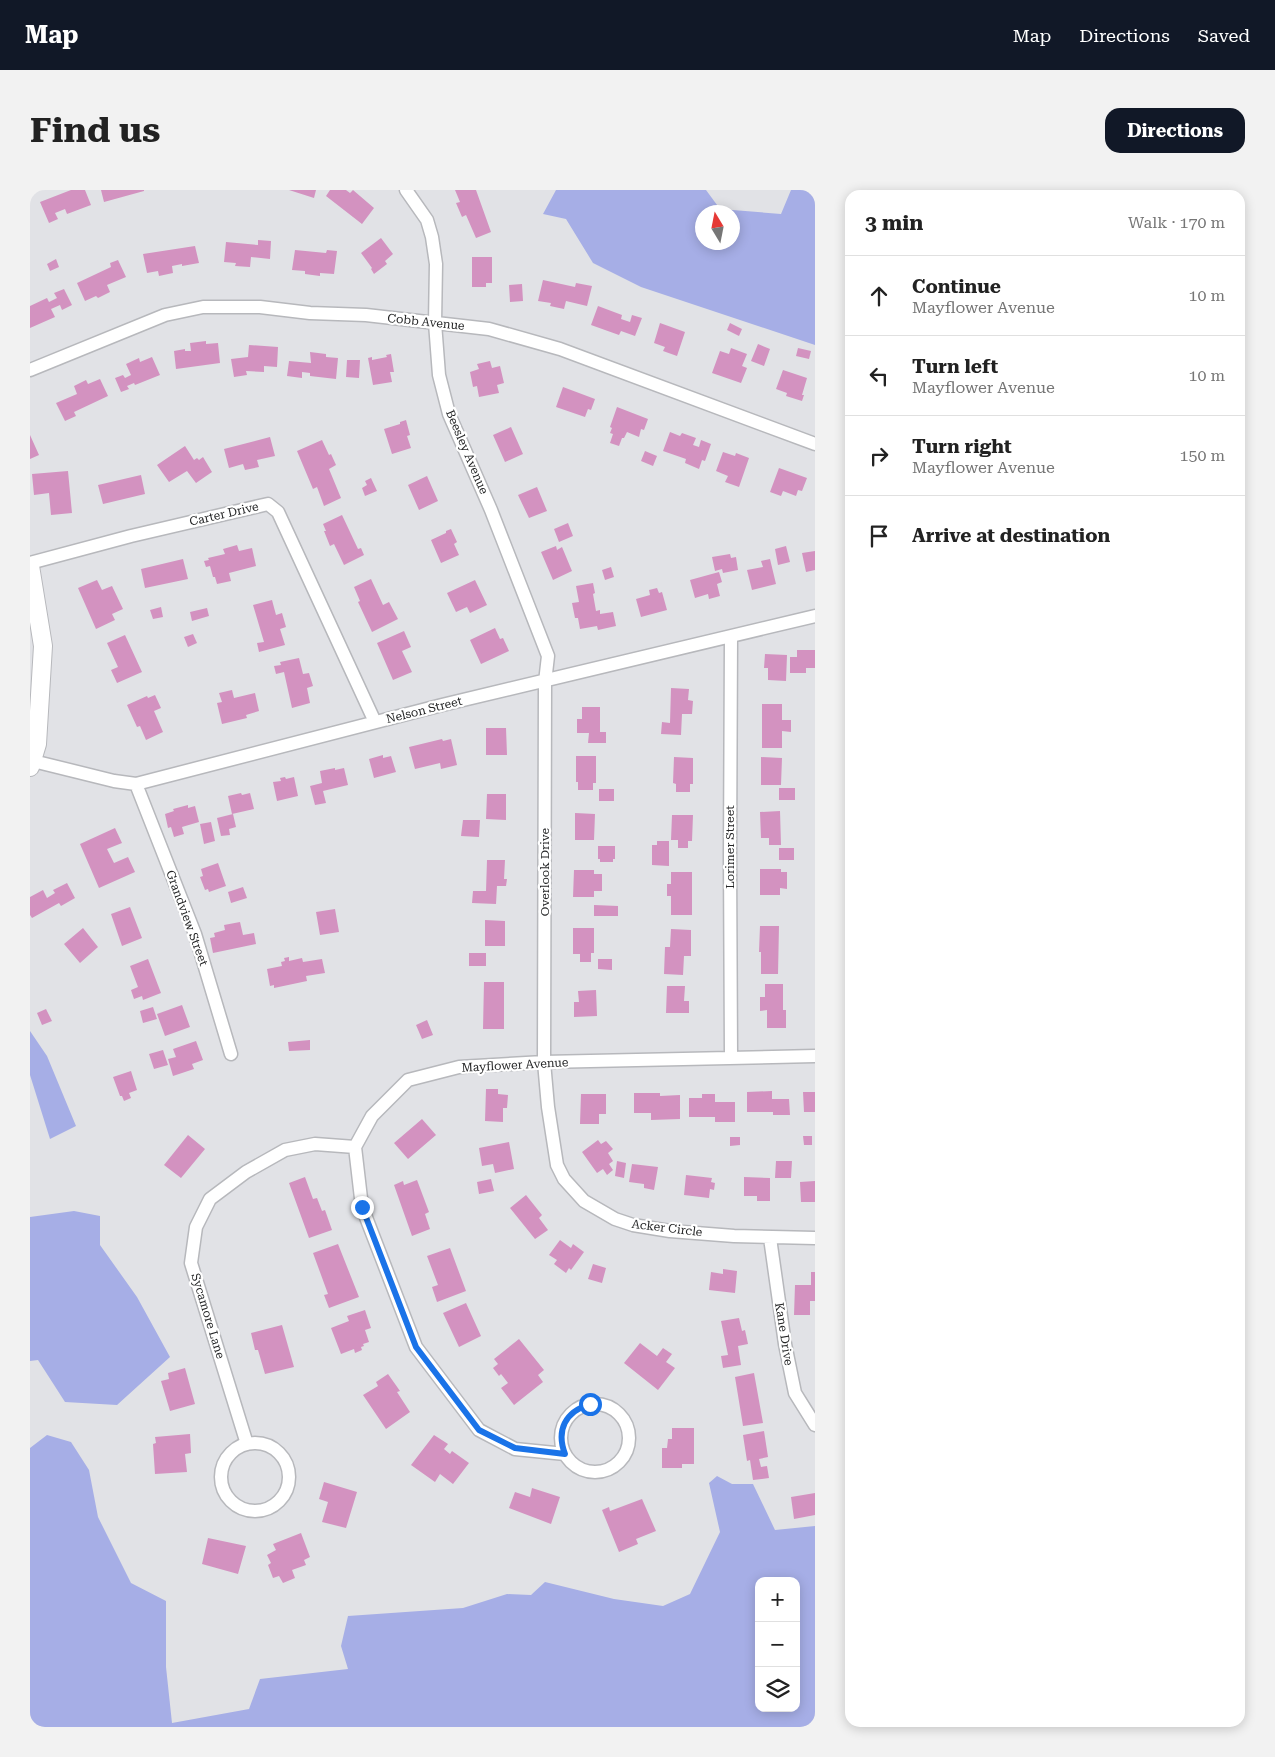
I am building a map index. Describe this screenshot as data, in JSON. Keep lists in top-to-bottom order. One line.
{"streets":{"street":["Cobb Avenue","Beesley Avenue","Carter Drive","Nelson Street","Lorimer Street","Overlook Drive","Grandview Street","Mayflower Avenue","Acker Circle","Sycamore Lane","Kane Drive"]},"crossings":[["Cobb Avenue","Beesley Avenue"],["Beesley Avenue","Nelson Street"],["Beesley Avenue","Overlook Drive"],["Carter Drive","Nelson Street"],["Nelson Street","Lorimer Street"],["Nelson Street","Overlook Drive"],["Nelson Street","Grandview Street"],["Lorimer Street","Mayflower Avenue"],["Overlook Drive","Mayflower Avenue"],["Overlook Drive","Acker Circle"],["Mayflower Avenue","Acker Circle"],["Mayflower Avenue","Sycamore Lane"],["Acker Circle","Kane Drive"]],"north":"top","page":{"header":"Map","nav":["Map","Directions","Saved"],"buttons":"Directions","title":"Find us","heading":["3 min","Walk · 170 m"],"list":[["Continue","Mayflower Avenue","10 m"],["Turn left","Mayflower Avenue","10 m"],["Turn right","Mayflower Avenue","150 m"],"Arrive at destination"],"map_buttons":["+","−"]}}
